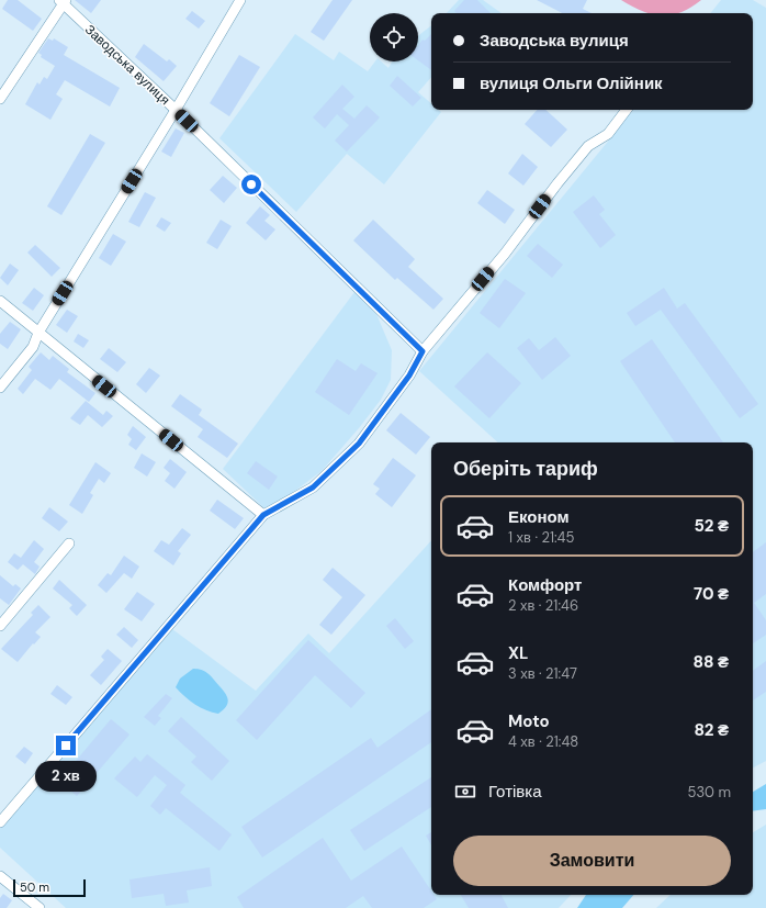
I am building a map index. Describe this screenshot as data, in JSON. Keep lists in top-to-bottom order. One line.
{"streets":{"street":["Заводська вулиця"]},"scale_bar":"50 m","page":{"banner":["Заводська вулиця","вулиця Ольги Олійник"],"heading":"Оберіть тариф","list":[{"name":"Економ","note":"1 хв · 21:45","value":"52 ₴"},{"name":"Комфорт","note":"2 хв · 21:46","value":"70 ₴"},{"name":"XL","note":"3 хв · 21:47","value":"88 ₴"},{"name":"Moto","note":"4 хв · 21:48","value":"82 ₴"}],"bubble":"2 хв","pay":["Готівка","530 m"],"buttons":"Замовити","scale":"50 m"}}
